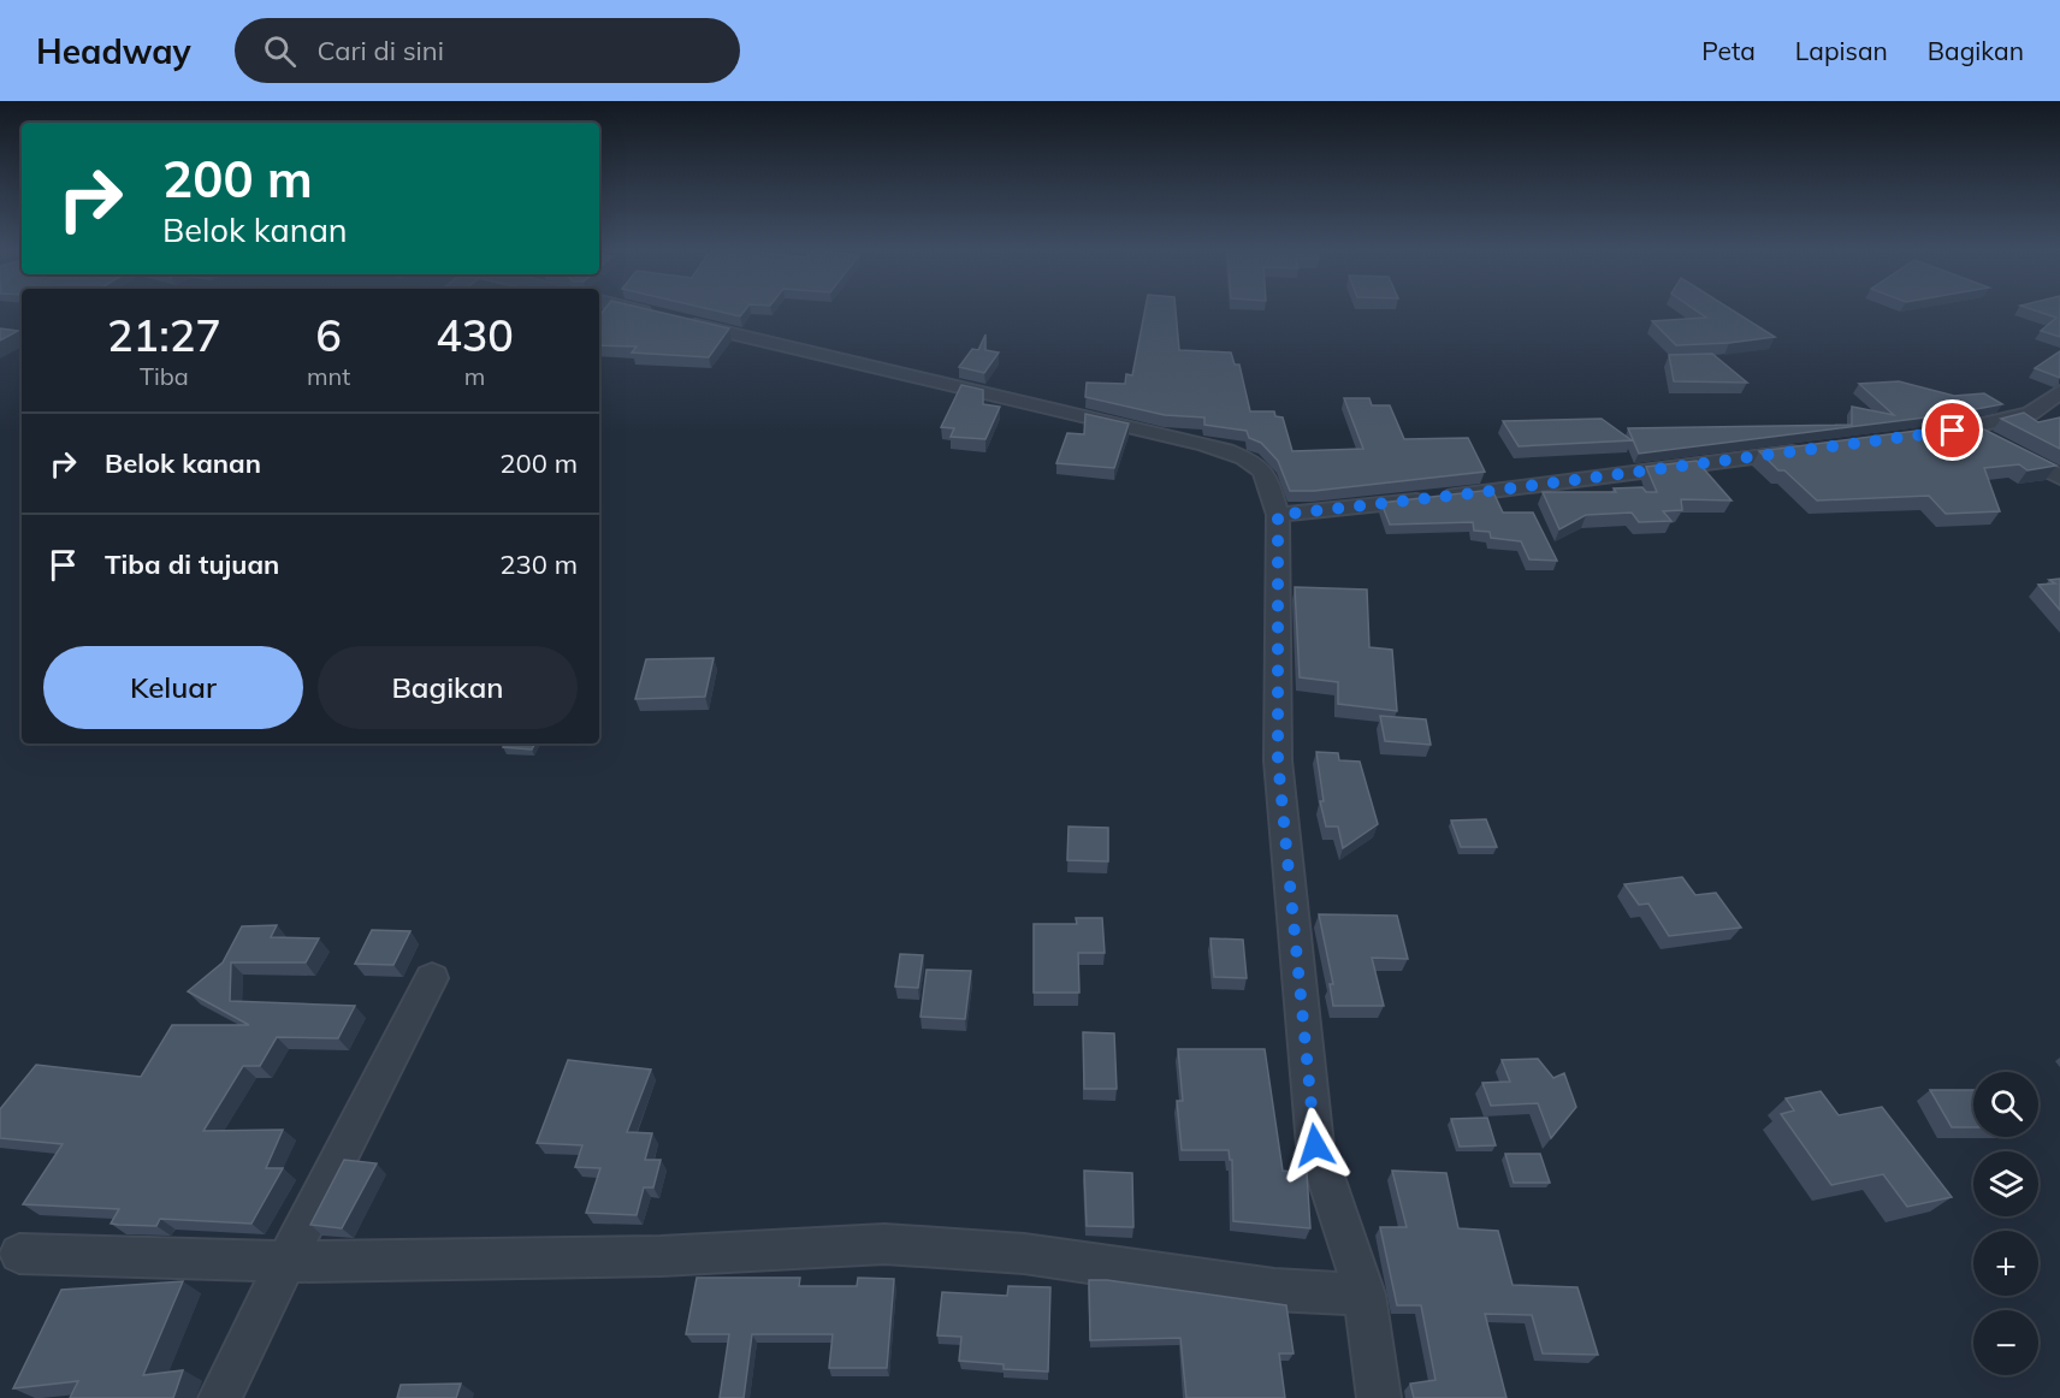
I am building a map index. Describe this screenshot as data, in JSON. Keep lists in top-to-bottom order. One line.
{"page":{"header":"Headway","search":"Cari di sini","nav":["Peta","Lapisan","Bagikan"],"turn":["200 m","Belok kanan"],"eta":["21:27","Tiba","6","mnt","430","m"],"list":[{"name":"Belok kanan","value":"200 m"},{"name":"Tiba di tujuan","value":"230 m"}],"buttons":["Keluar","Bagikan"],"map_buttons":["+","−"]}}
